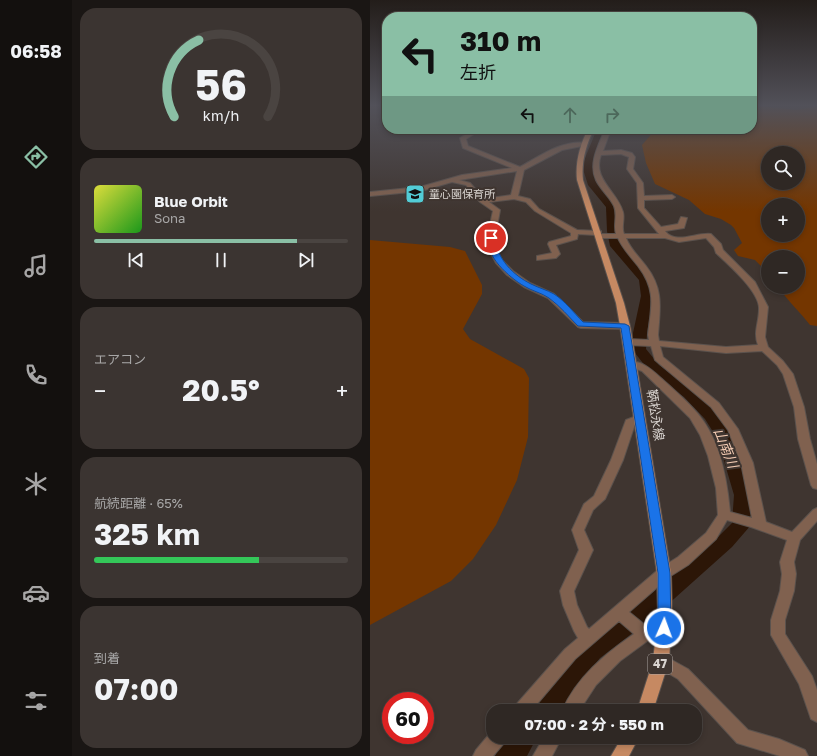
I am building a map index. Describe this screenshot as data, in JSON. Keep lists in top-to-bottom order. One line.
{"streets":{"main road":["鞆松永線","47"]},"water":["山南川"],"places":{"school or university":["童心園保育所"]},"page":{"tabs":"06:58","turn":["310 m","左折"],"map_buttons":["+","−"],"song":["Blue Orbit","Sona"],"tile":["エアコン",["航続距離 · 65%","325 km"],["到着","07:00"]],"heat":["−","20.5°","+"],"limit":"60","trip":"07:00 · 2 分 · 550 m","gauge":["56","km/h"]}}
